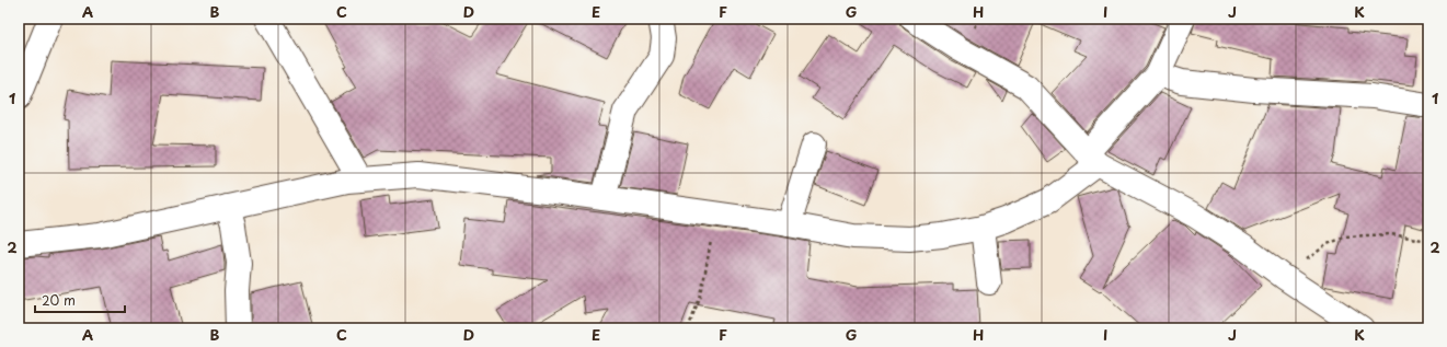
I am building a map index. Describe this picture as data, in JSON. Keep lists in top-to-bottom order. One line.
{"scale_bar":"20 m","grid":{"columns":["A","B","C","D","E","F","G","H","I","J","K"],"rows":["1","2"]}}
